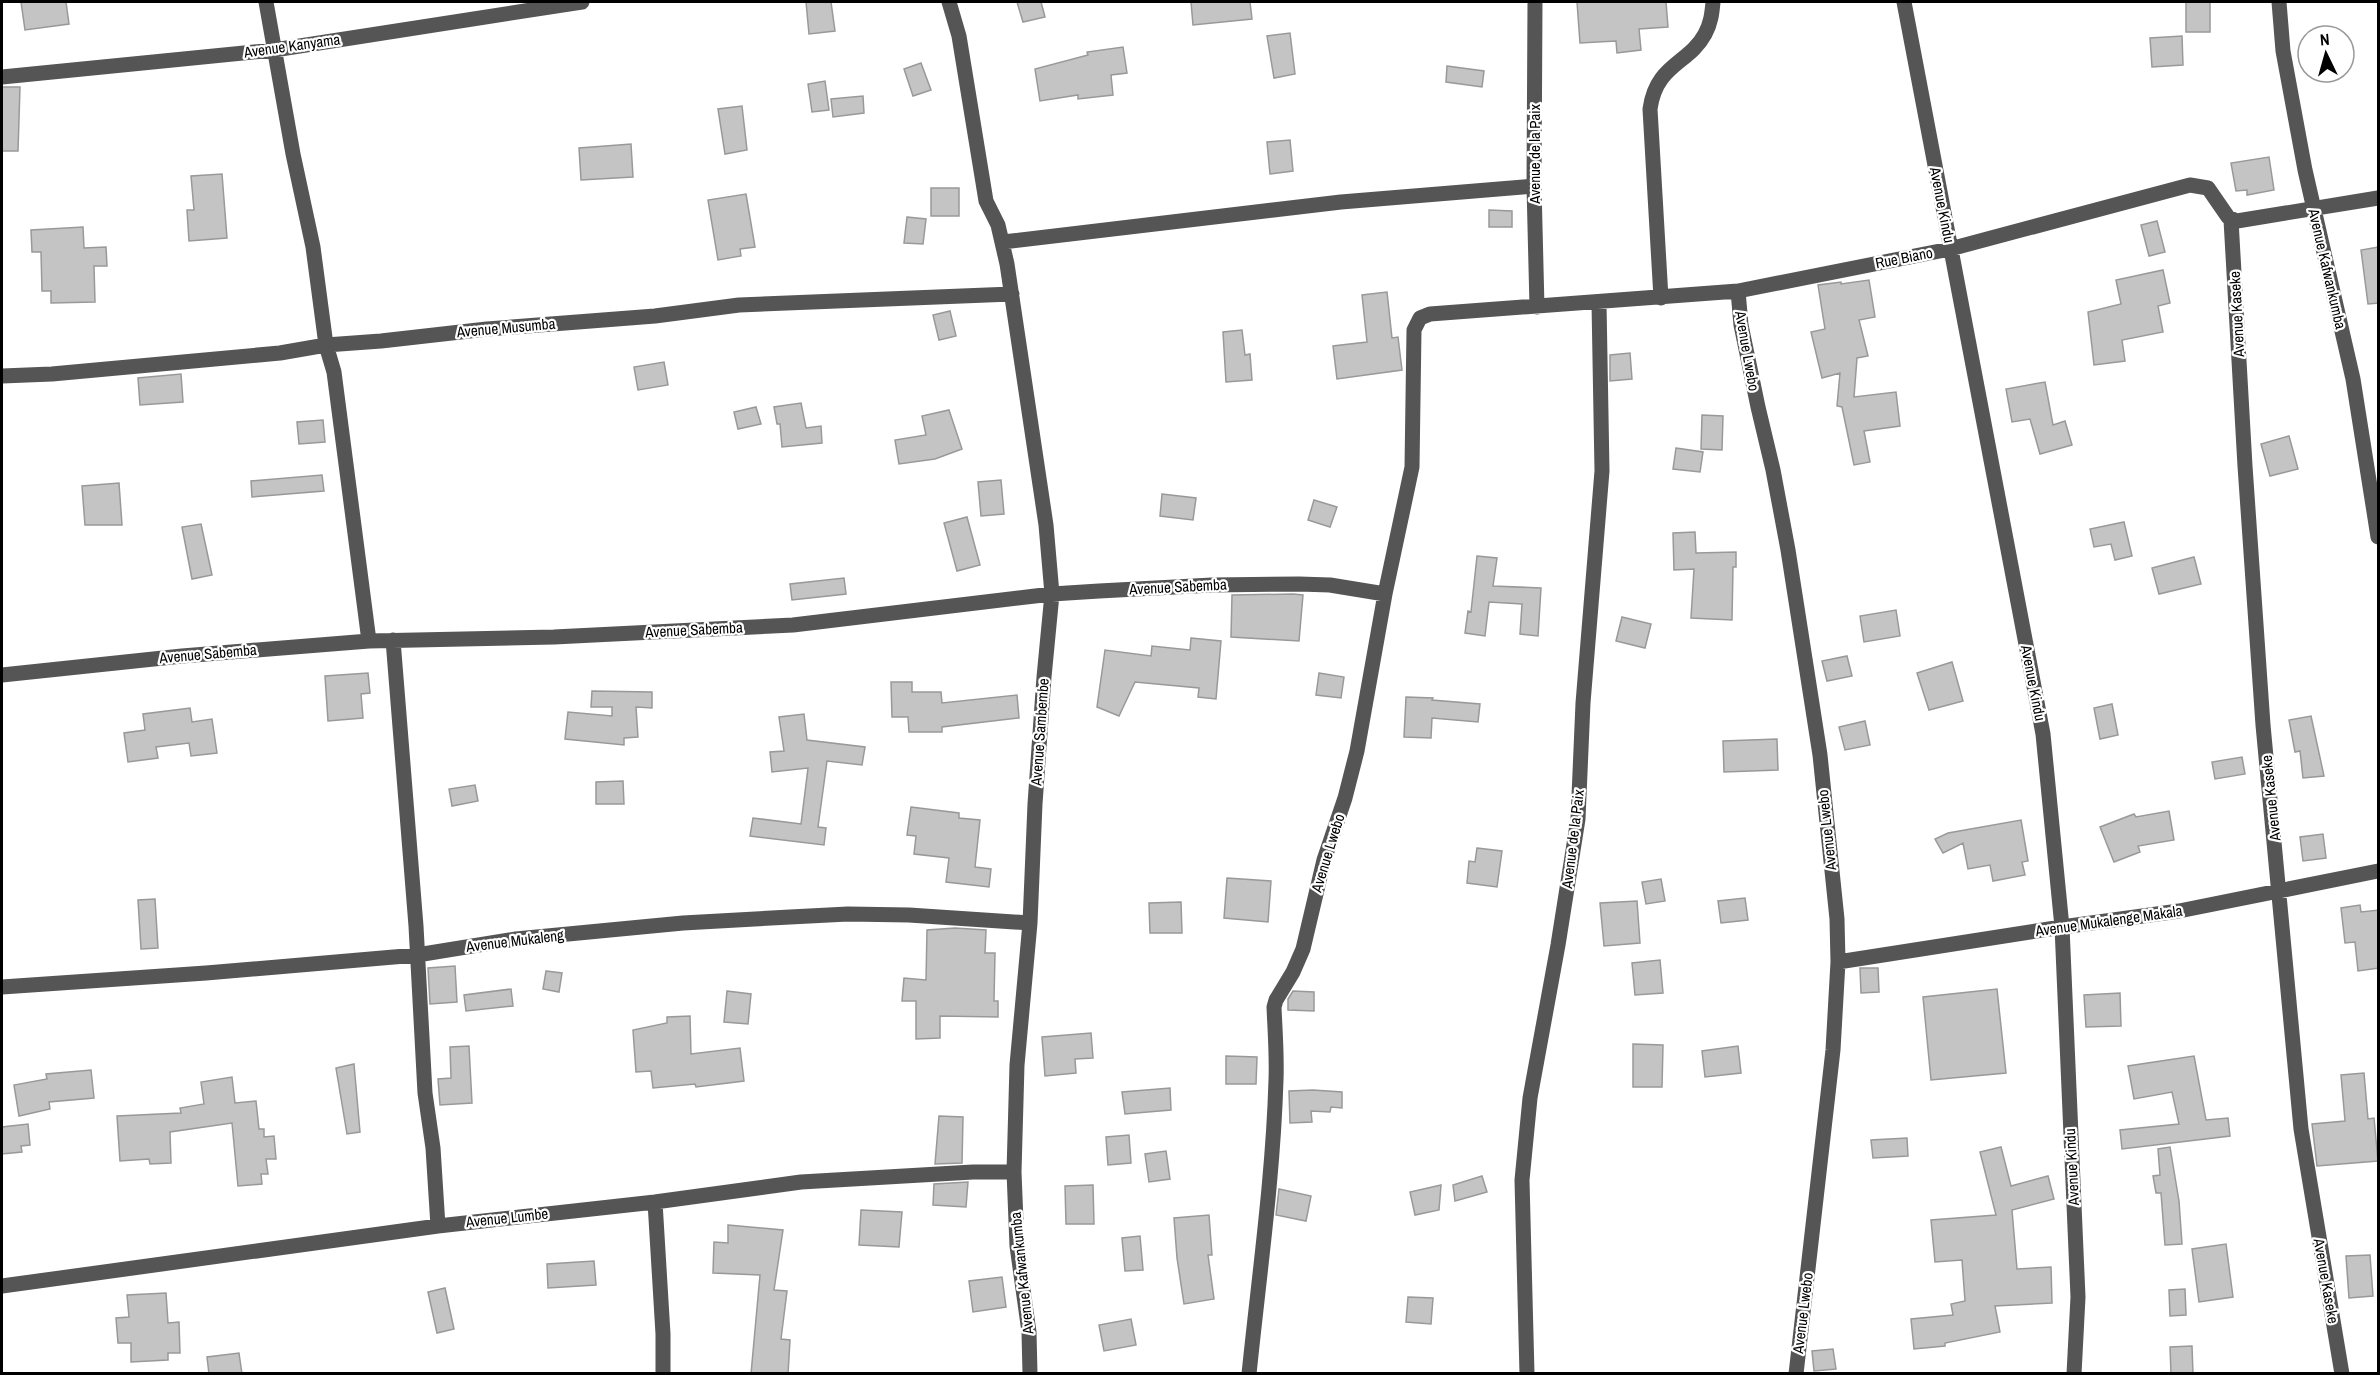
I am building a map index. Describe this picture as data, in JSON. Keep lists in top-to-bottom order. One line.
{"streets":{"street":["Avenue Kanyama","Avenue de la Paix","Avenue Kindu","Rue Biano","Avenue Kafwankumba","Avenue Kaseke","Avenue Musumba","Avenue Lwebo","Avenue Sabemba","Avenue Sambembe","Avenue Mukalenge Makala","Avenue Mukaleng","Avenue Lumbe"]},"crossings":[["Avenue de la Paix","Rue Biano"],["Avenue Kindu","Rue Biano"],["Avenue Kindu","Avenue Mukalenge Makala"],["Rue Biano","Avenue Kaseke"],["Rue Biano","Avenue Lwebo"],["Avenue Kafwankumba","Avenue Sambembe"],["Avenue Kafwankumba","Avenue Lumbe"],["Avenue Kaseke","Avenue Mukalenge Makala"],["Avenue Musumba","Avenue Sambembe"],["Avenue Lwebo","Avenue Sabemba"],["Avenue Lwebo","Avenue Mukalenge Makala"],["Avenue Sabemba","Avenue Sambembe"],["Avenue Sambembe","Avenue Mukaleng"],["Avenue Sambembe","Avenue Lumbe"]],"north":"top"}
